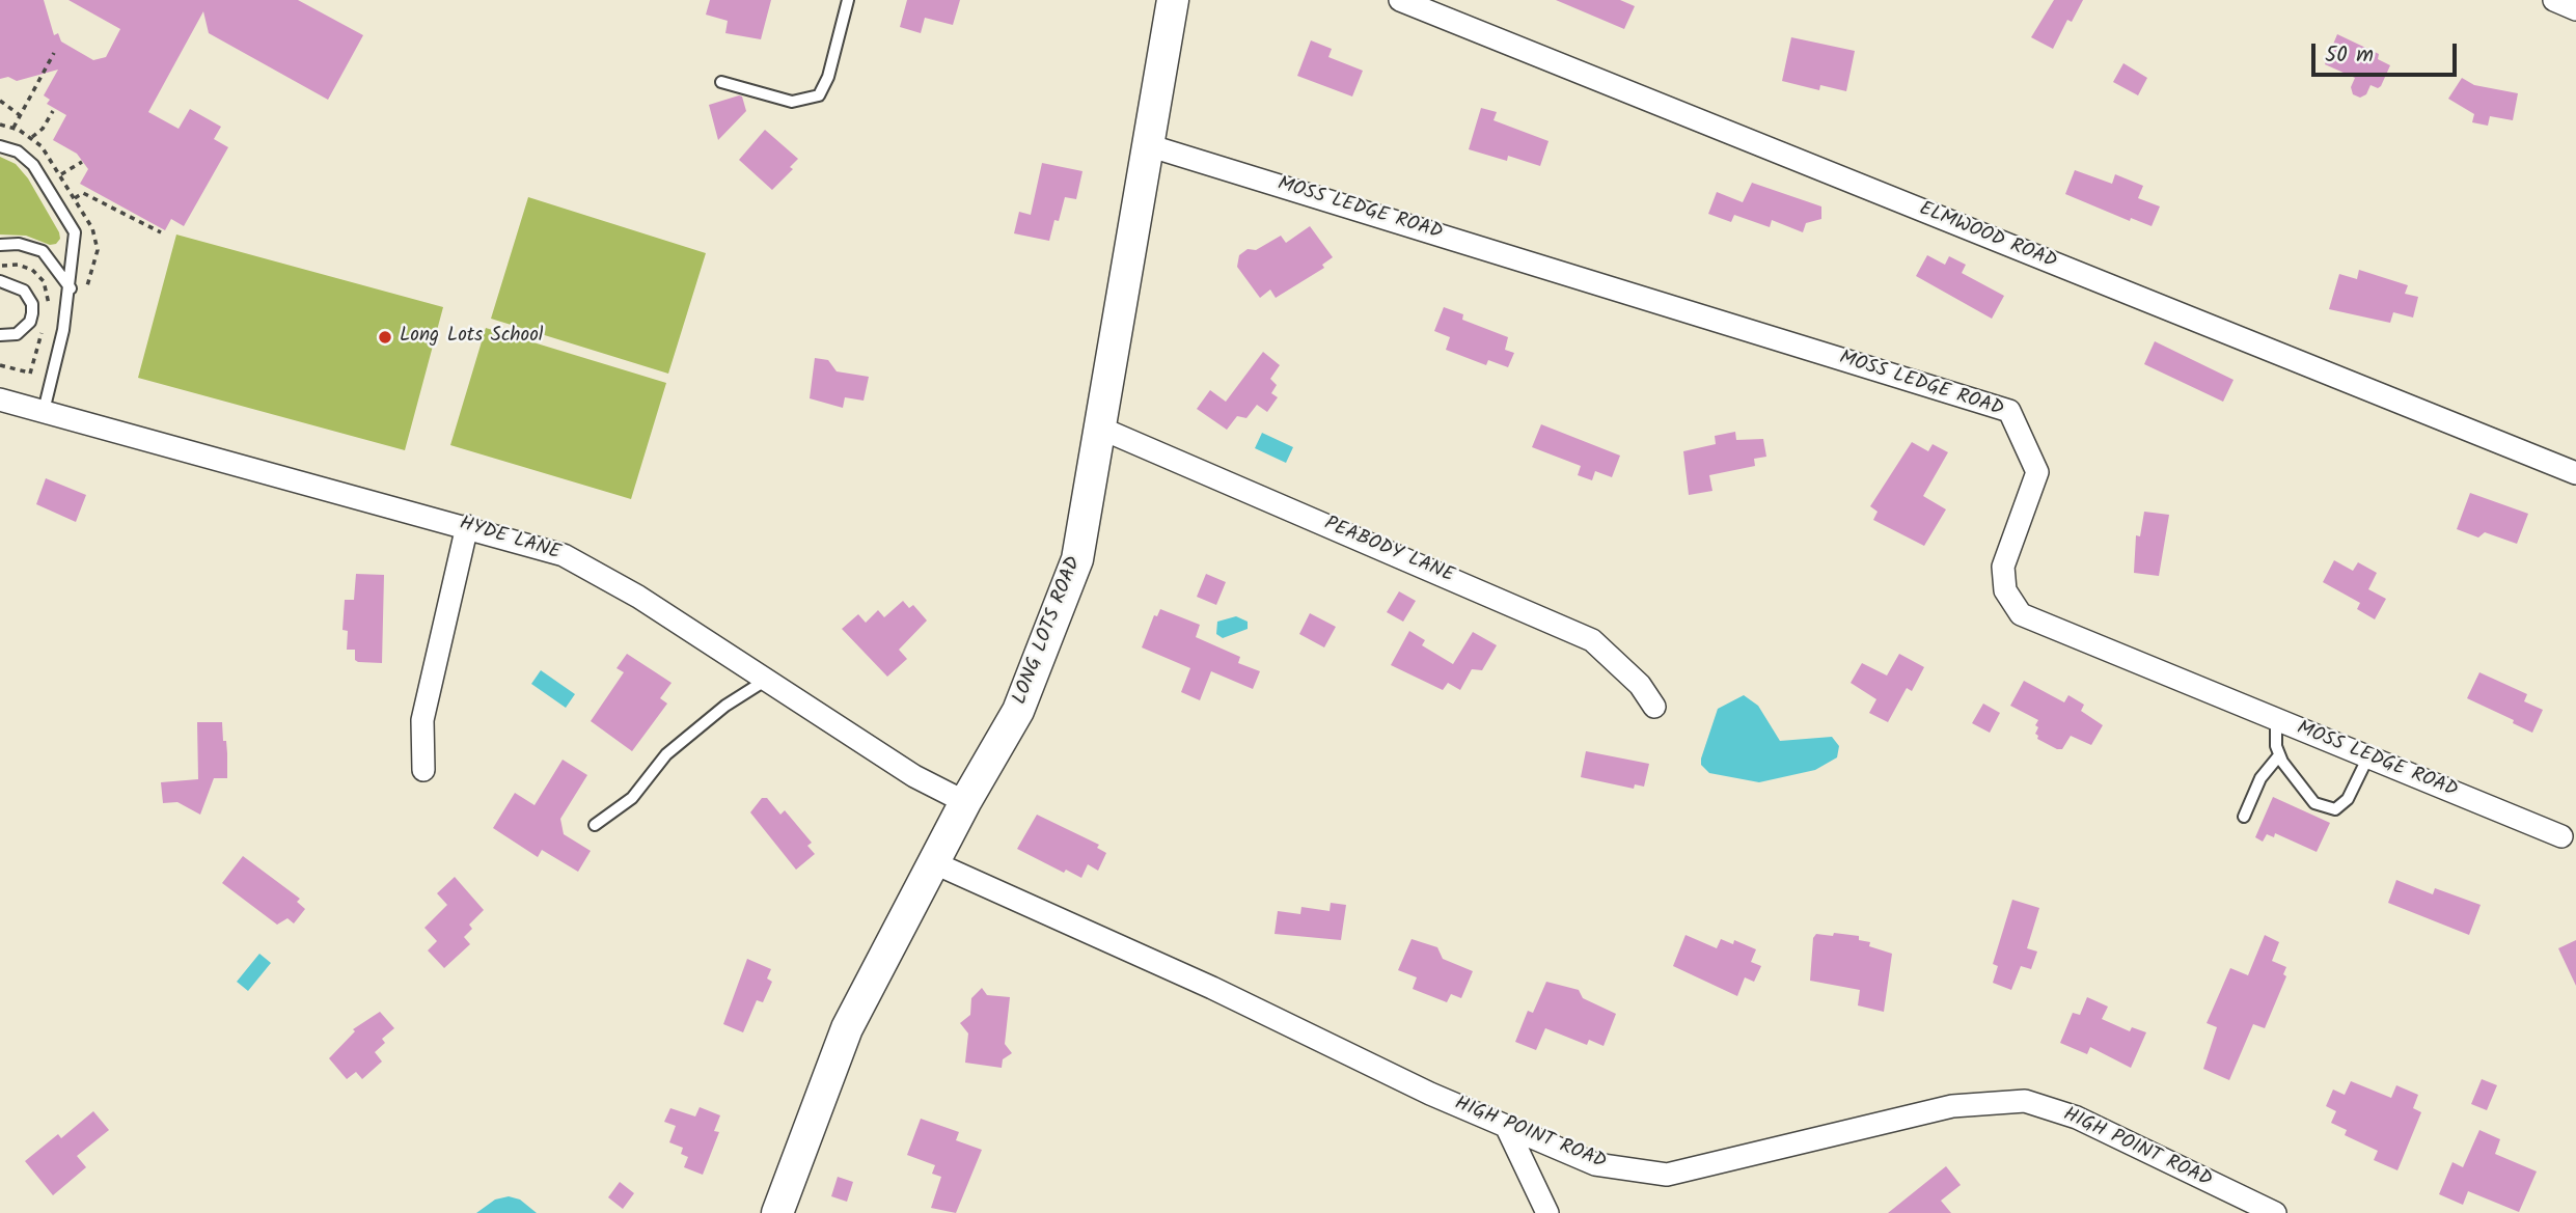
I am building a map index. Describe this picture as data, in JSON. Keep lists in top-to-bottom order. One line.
{"streets":{"main road":["LONG LOTS ROAD"],"street":["MOSS LEDGE ROAD","ELMWOOD ROAD","HYDE LANE","PEABODY LANE","HIGH POINT ROAD"]},"crossings":[["MOSS LEDGE ROAD","LONG LOTS ROAD"],["HYDE LANE","LONG LOTS ROAD"],["PEABODY LANE","LONG LOTS ROAD"],["LONG LOTS ROAD","HIGH POINT ROAD"]],"places":["Long Lots School"],"scale_bar":"50 m"}
